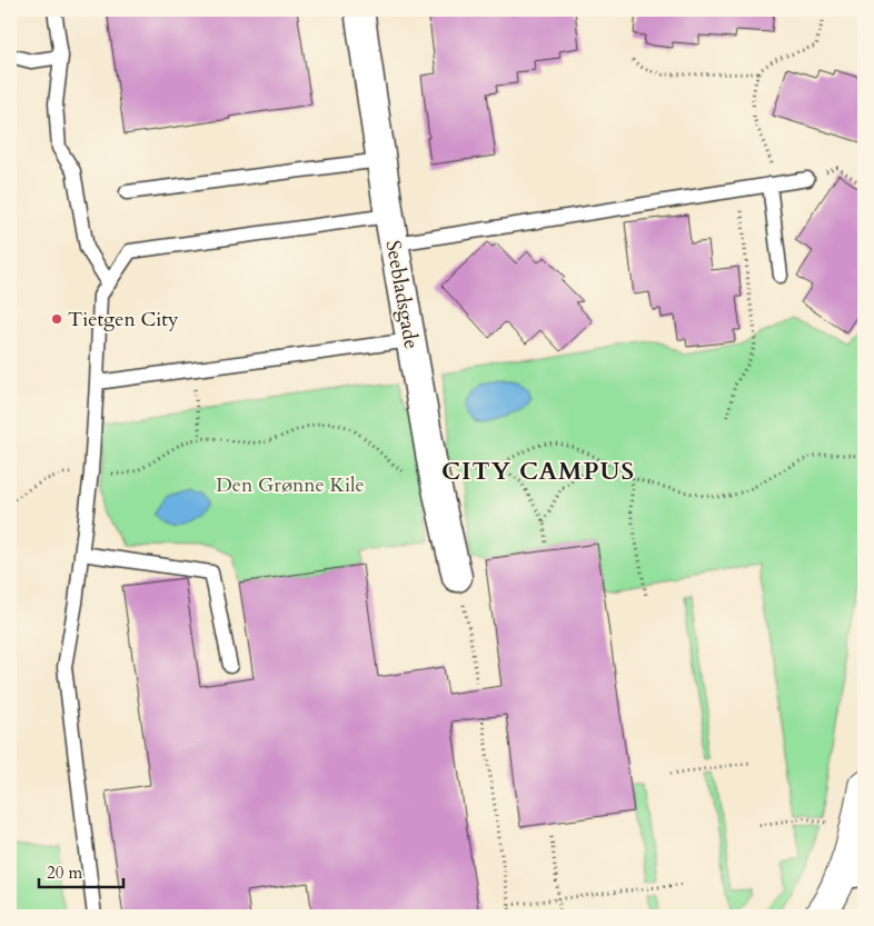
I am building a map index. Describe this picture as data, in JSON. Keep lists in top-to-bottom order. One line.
{"streets":{"street":["Seebladsgade"]},"districts":["CITY CAMPUS"],"parks":["Den Grønne Kile"],"places":["Tietgen City"],"scale_bar":"20 m"}
